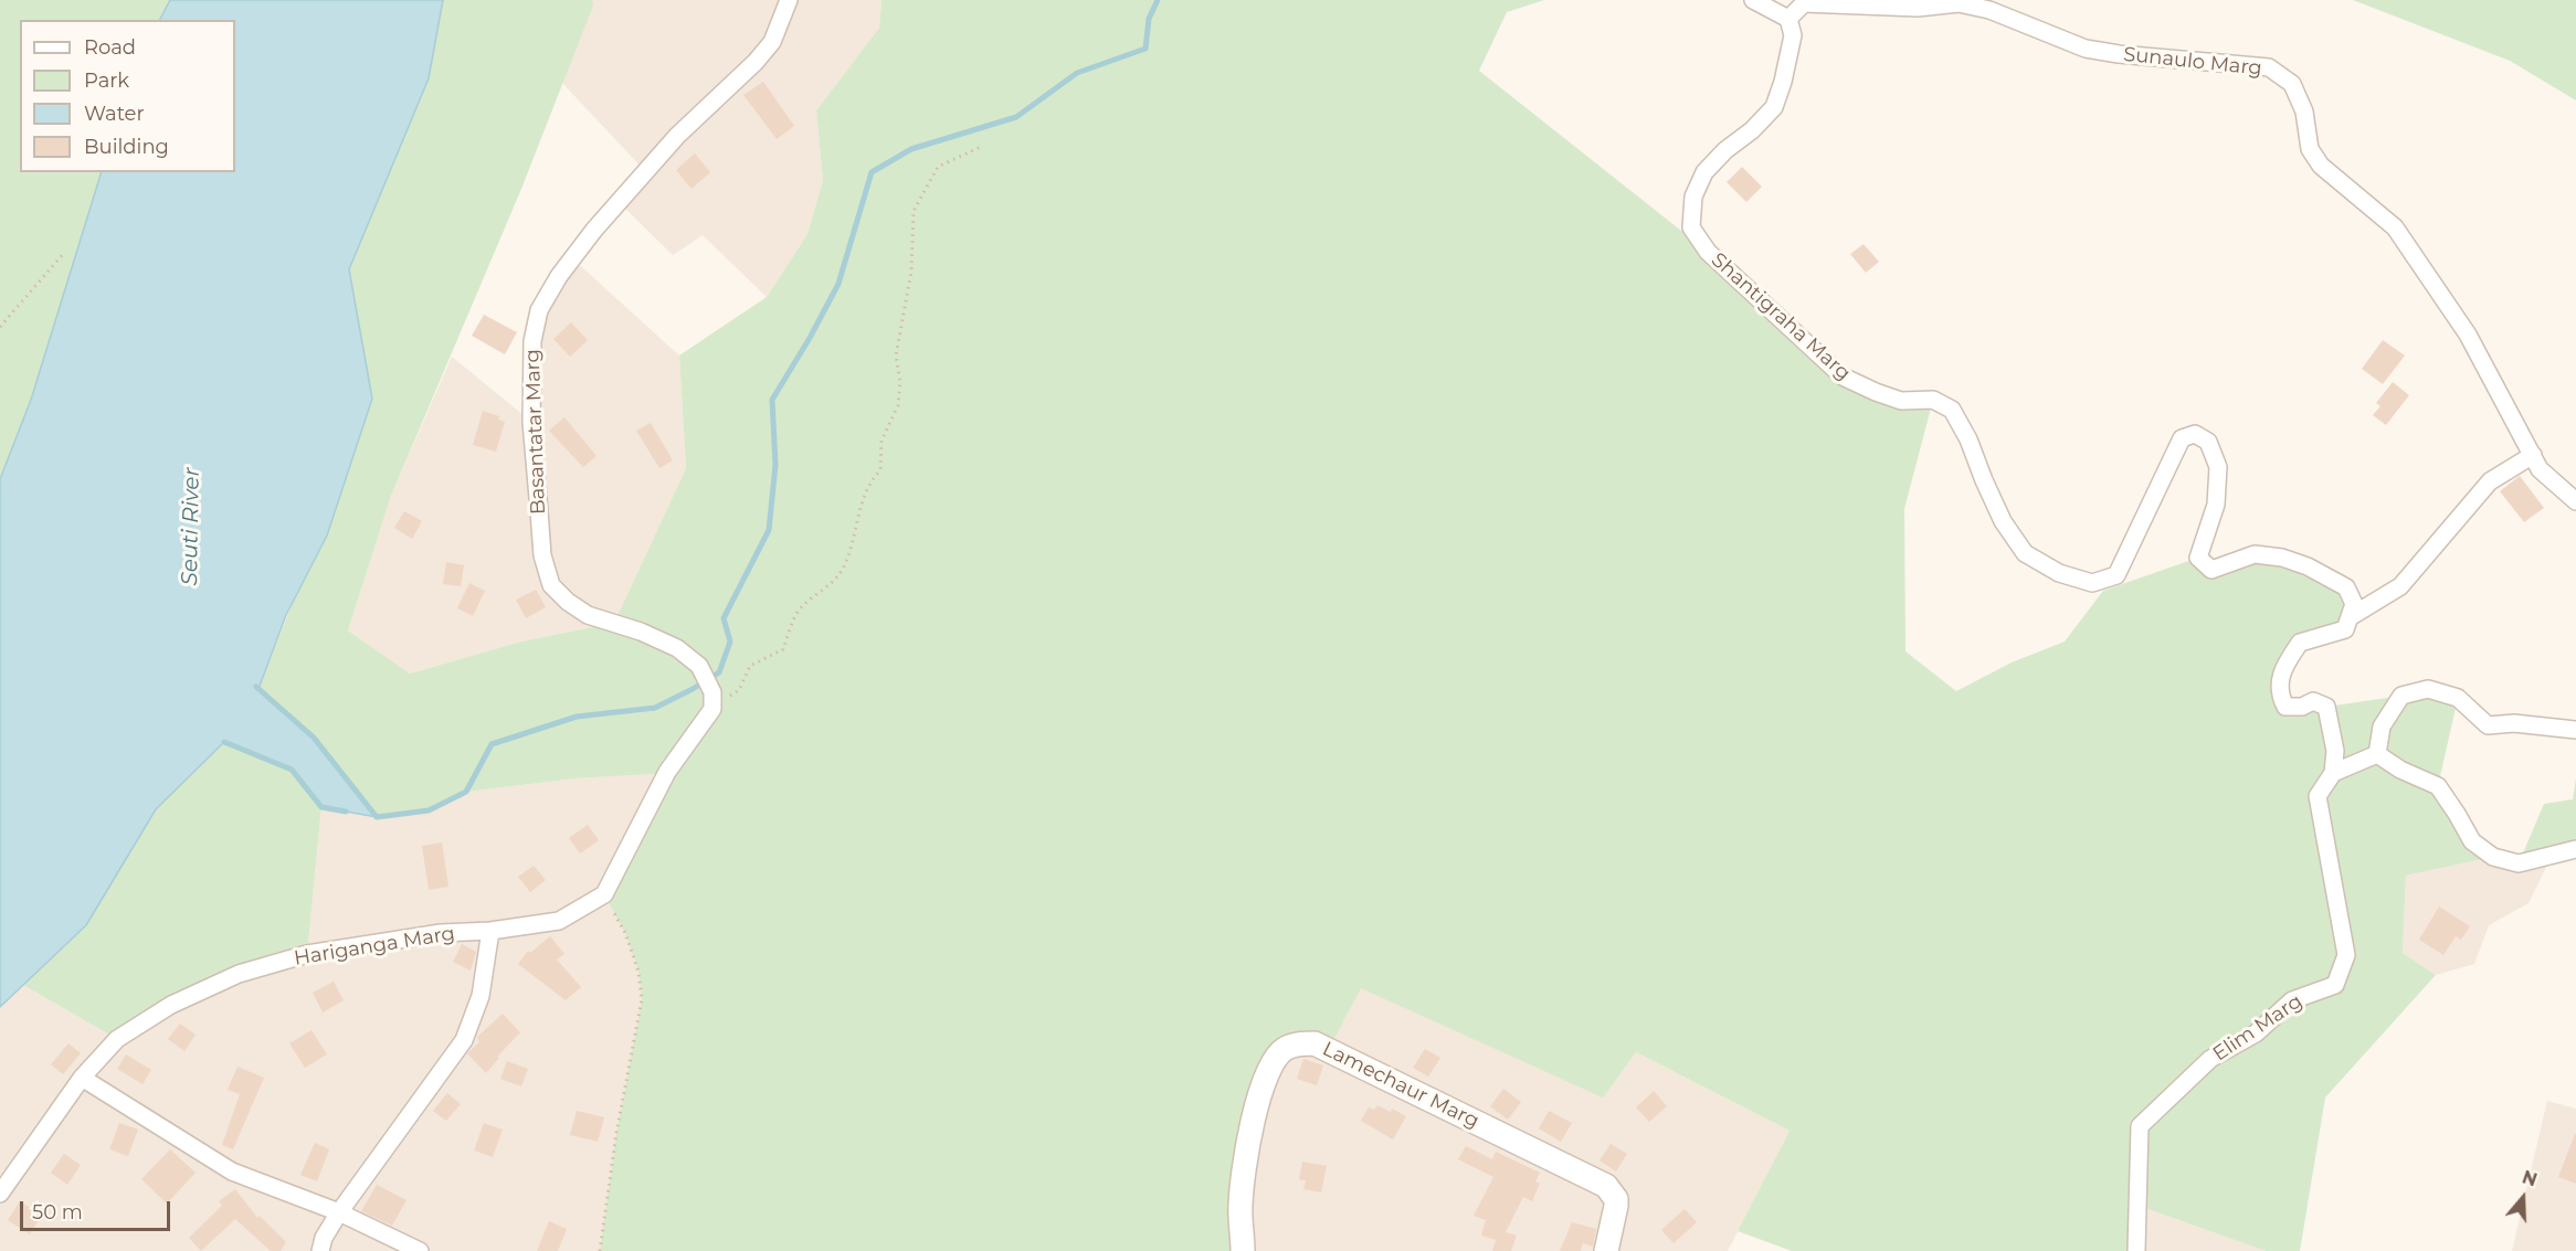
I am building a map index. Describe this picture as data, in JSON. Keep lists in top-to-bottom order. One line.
{"streets":{"street":["Sunaulo Marg","Shantigraha Marg","Basantatar Marg","Hariganga Marg","Elim Marg","Lamechaur Marg"]},"crossings":[["Sunaulo Marg","Shantigraha Marg"]],"water":["Seuti River"],"legend":["Road","Park","Water","Building"],"scale_bar":"50 m","north":"top"}
